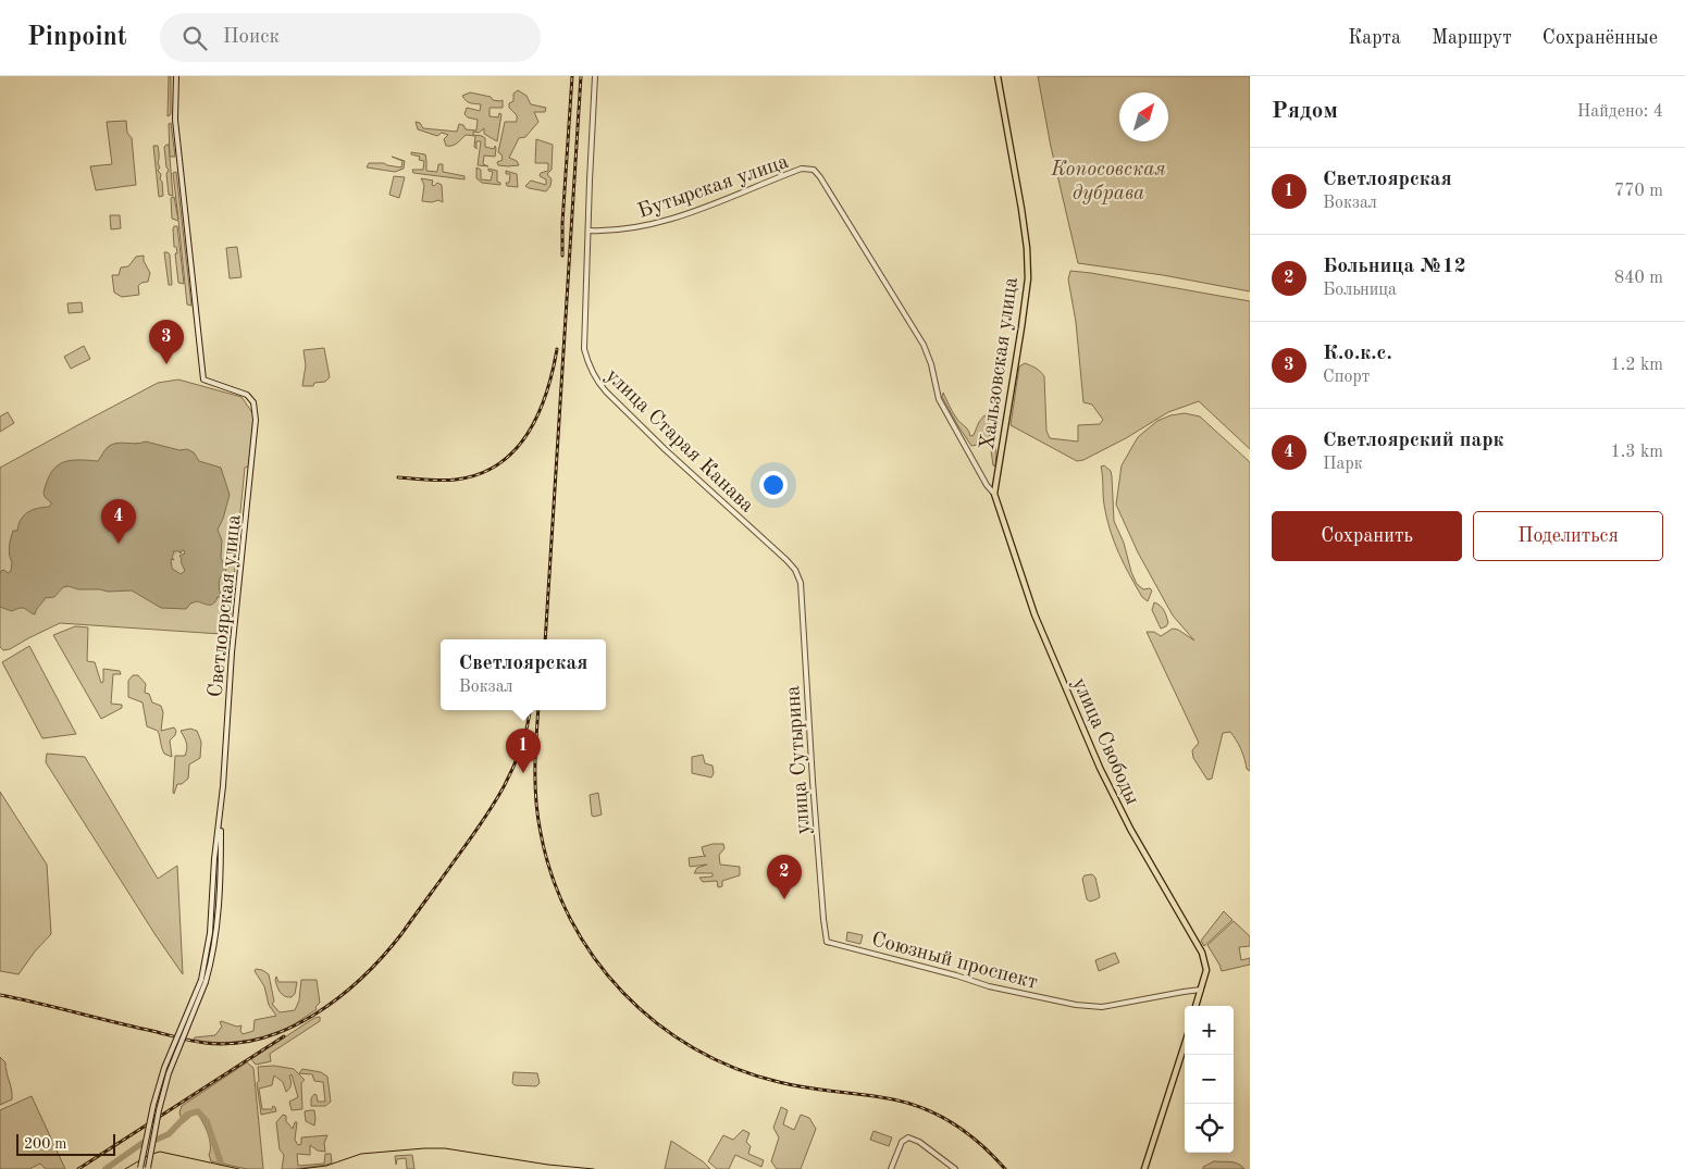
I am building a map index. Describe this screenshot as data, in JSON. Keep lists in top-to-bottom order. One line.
{"streets":{"main road":["Хальзовская улица","улица Свободы"],"street":["Бутырская улица","улица Старая Канава","Светлоярская улица","улица Сутырина","Союзный проспект"]},"crossings":[["Бутырская улица","Хальзовская улица"],["Бутырская улица","улица Старая Канава"],["Бутырская улица","улица Свободы"],["Хальзовская улица","улица Свободы"],["улица Старая Канава","улица Сутырина"],["улица Свободы","Союзный проспект"],["улица Сутырина","Союзный проспект"]],"parks":["Копосовская дубрава"],"scale_bar":"200 m","north":"top right","page":{"header":"Pinpoint","search":"Поиск","nav":["Карта","Маршрут","Сохранённые"],"heading":["Рядом","Найдено: 4"],"list":[{"mark":"1","name":"Светлоярская","note":"Вокзал","value":"770 m"},{"mark":"2","name":"Больница №12","note":"Больница","value":"840 m"},{"mark":"3","name":"К.о.к.с.","note":"Спорт","value":"1.2 km"},{"mark":"4","name":"Светлоярский парк","note":"Парк","value":"1.3 km"}],"pins":["3","4","1","2"],"buttons":["Сохранить","Поделиться"],"popup":["Светлоярская","Вокзал"],"map_buttons":["+","−"],"scale":"200 m"}}
